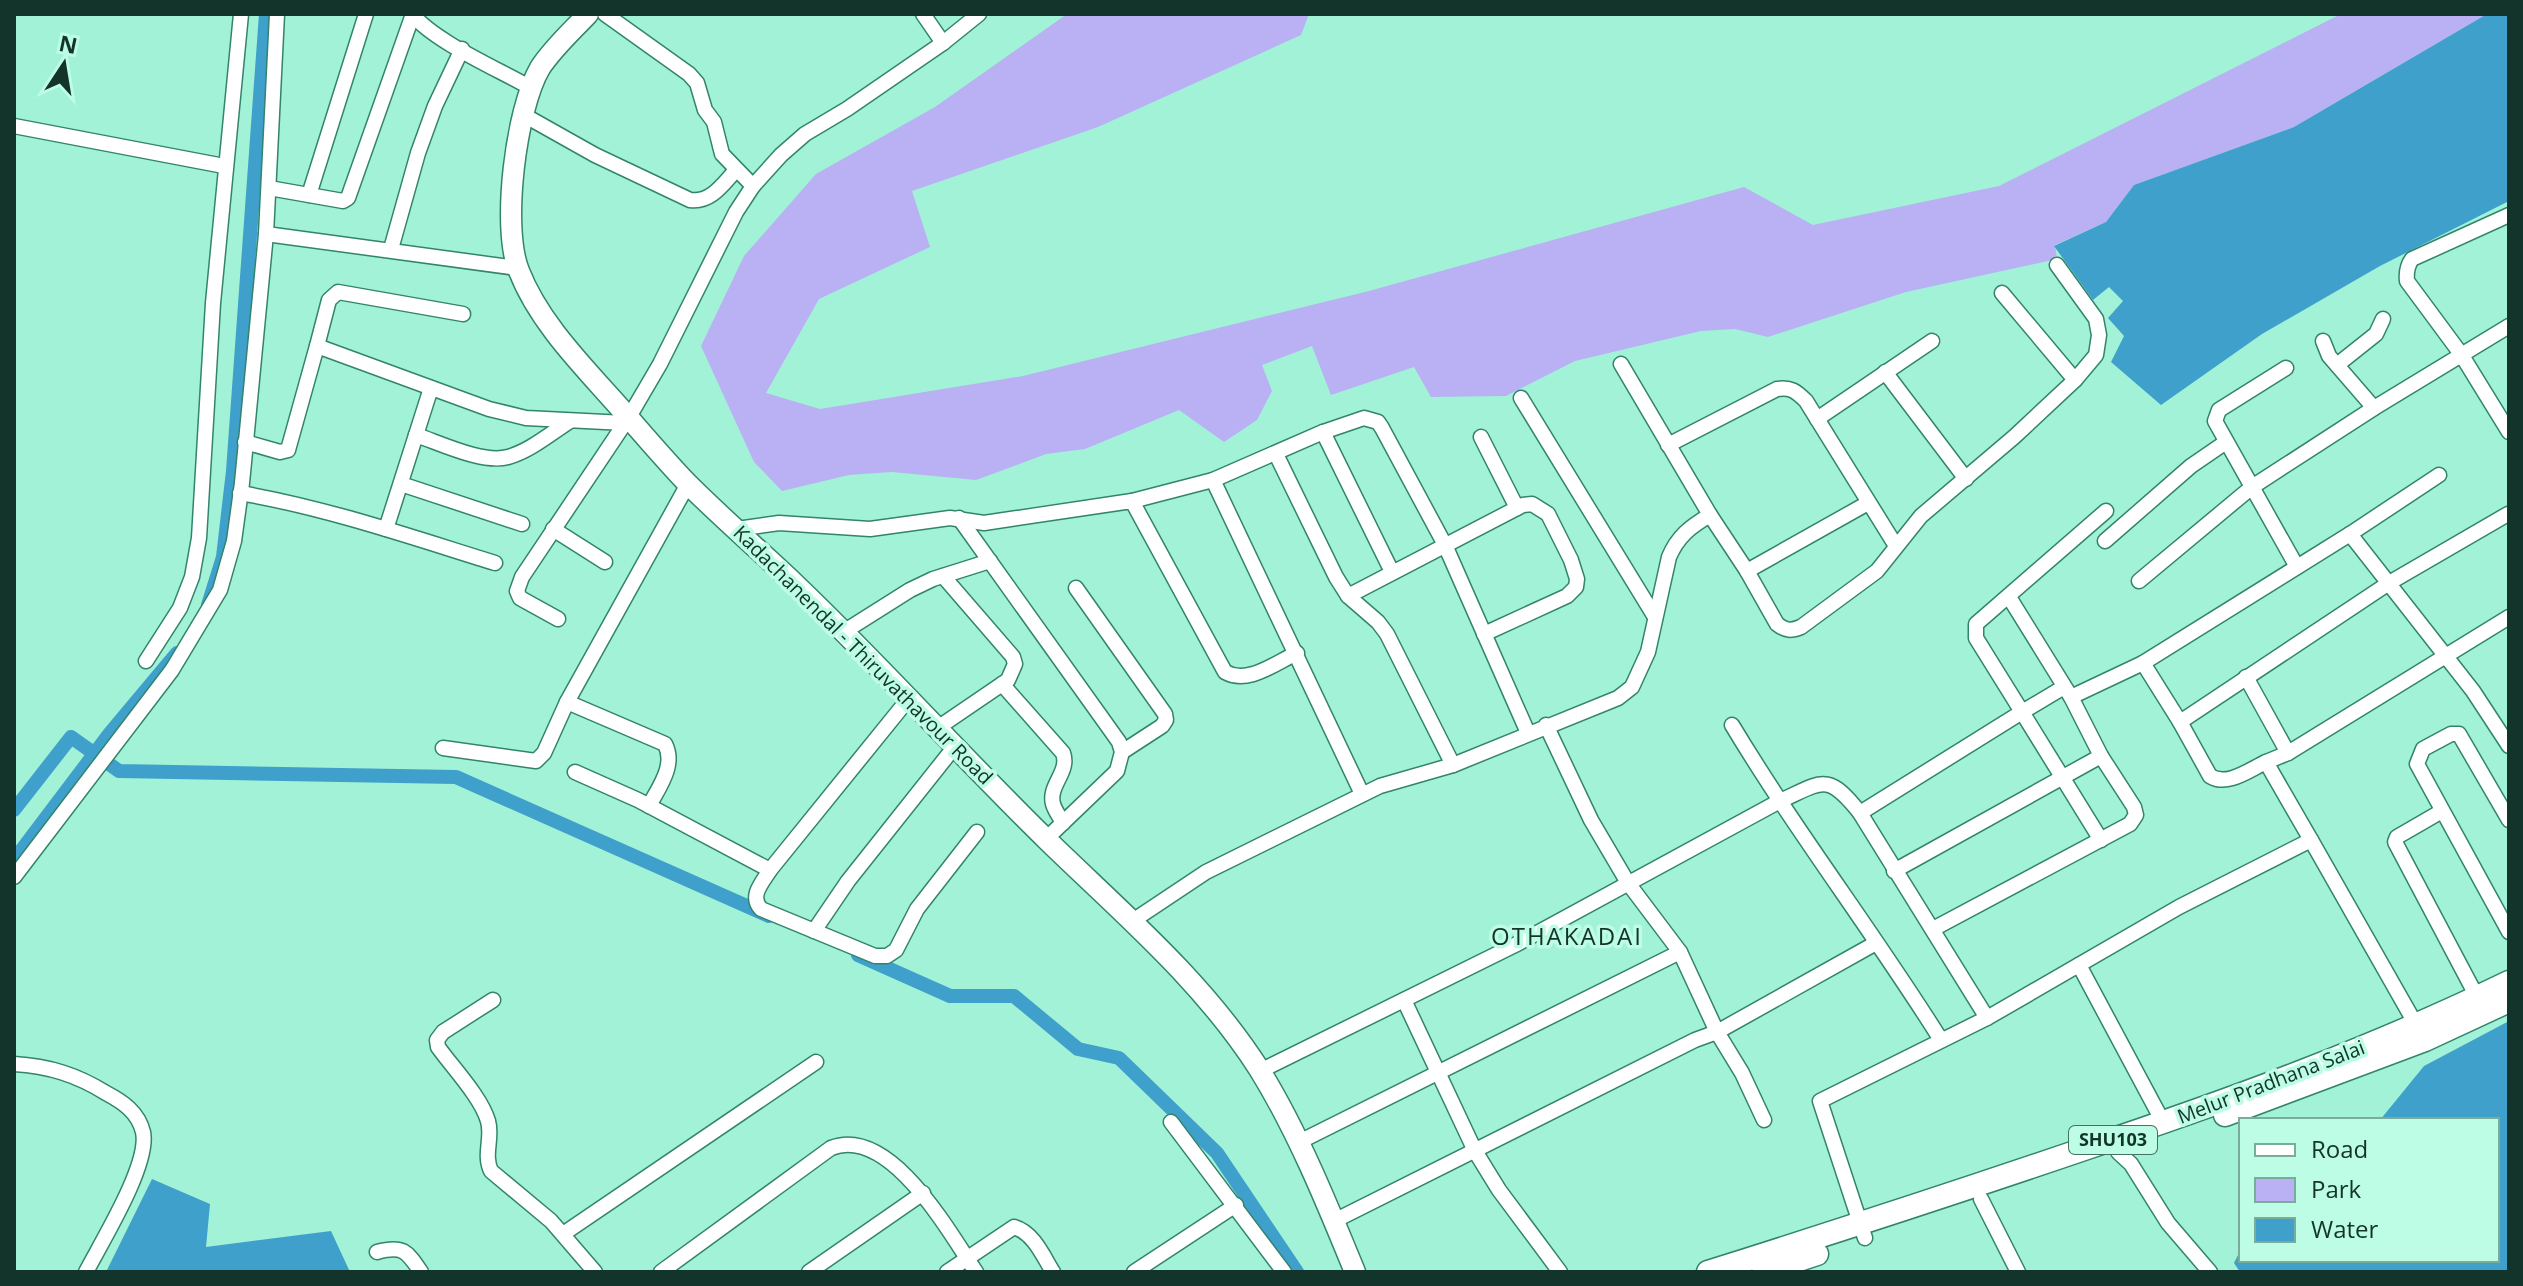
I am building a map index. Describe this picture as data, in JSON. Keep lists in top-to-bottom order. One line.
{"streets":{"main road":["Kadachanendal - Thiruvathavour Road","Melur Pradhana Salai","SHU103"]},"districts":["OTHAKADAI"],"legend":["Road","Park","Water"],"north":"top"}
